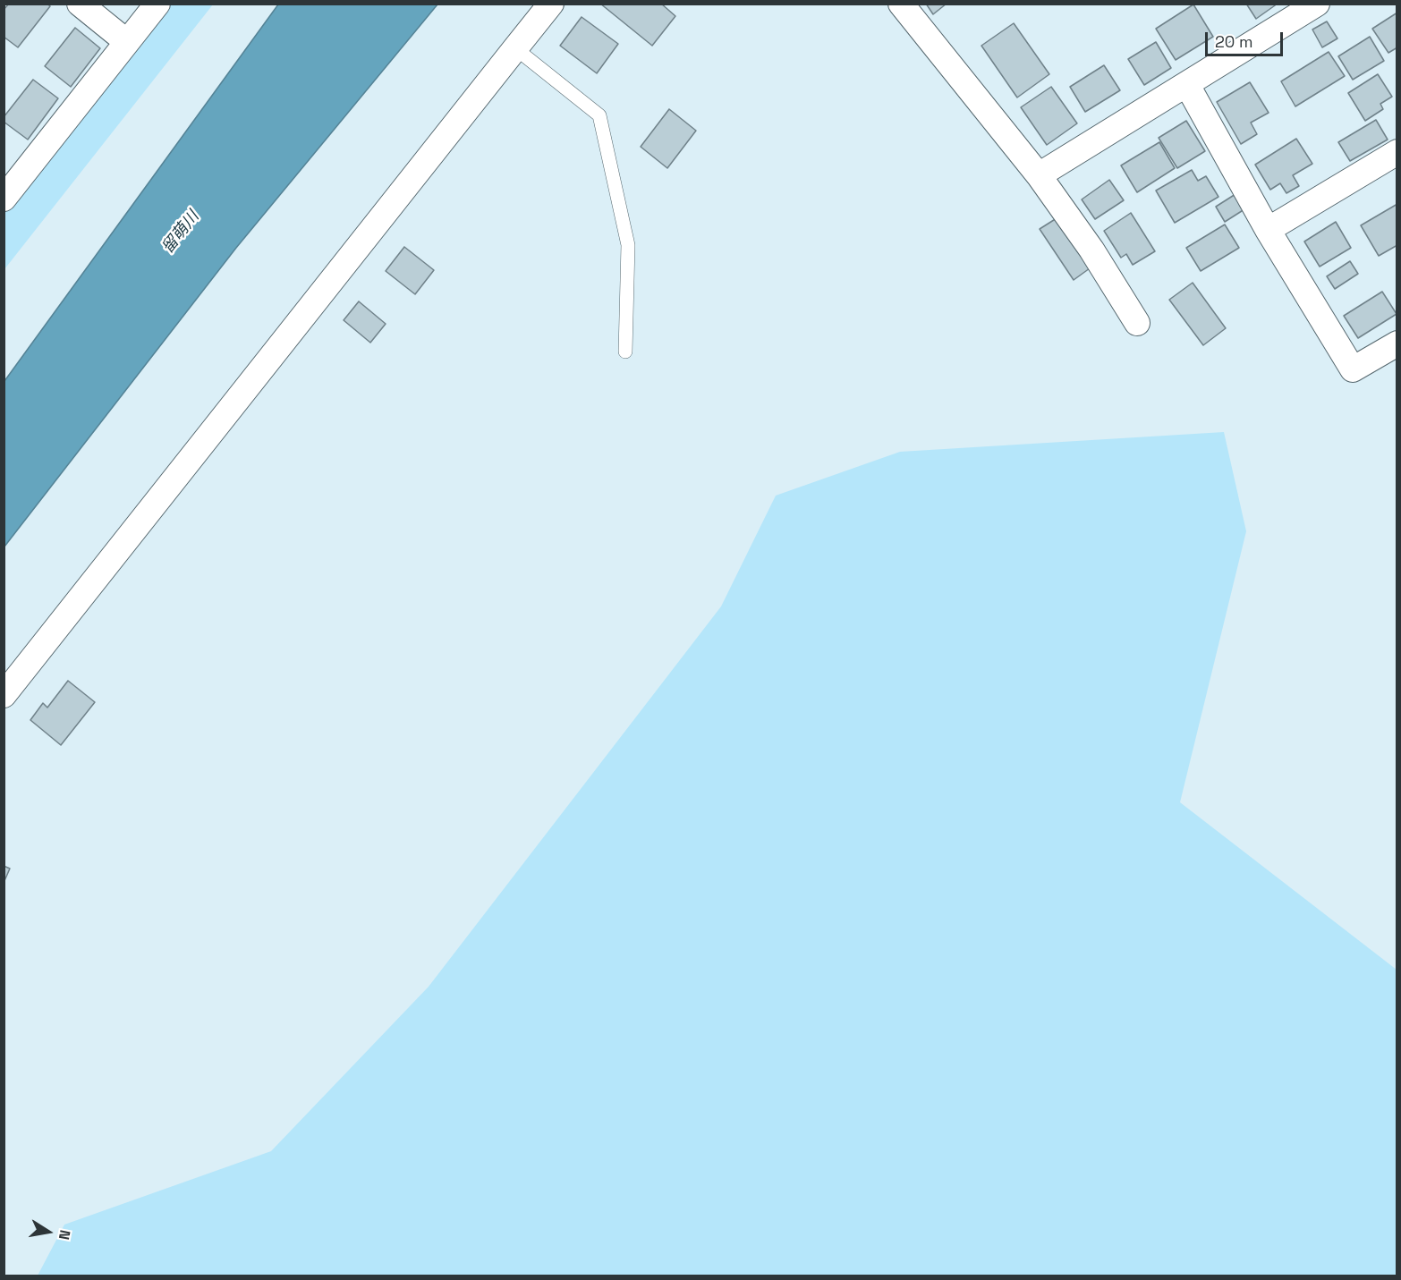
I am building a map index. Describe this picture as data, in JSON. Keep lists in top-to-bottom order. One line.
{"water":["留萌川"],"scale_bar":"20 m","north":"right"}
